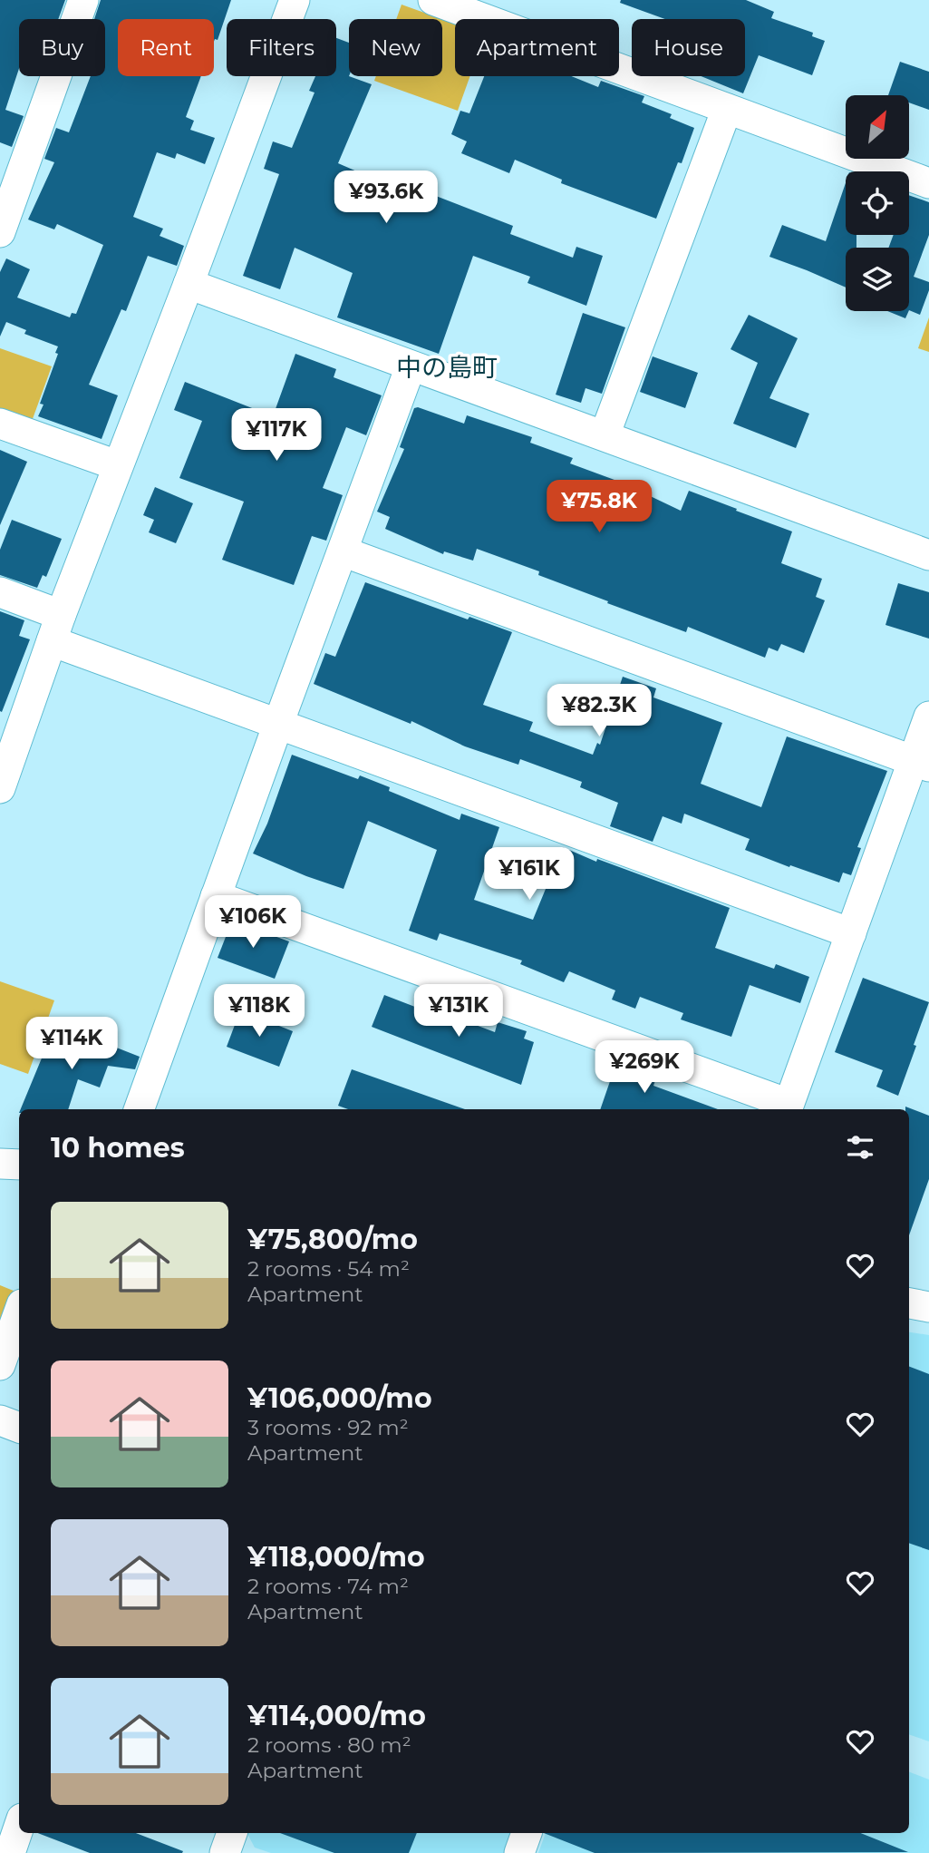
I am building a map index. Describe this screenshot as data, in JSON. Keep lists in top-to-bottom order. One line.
{"districts":["中の島町"],"north":"top right","page":{"chip":["Buy","Rent","Filters","New","Apartment","House"],"price":["¥93.6K","¥117K","¥75.8K","¥82.3K","¥161K","¥106K","¥118K","¥131K","¥114K","¥269K"],"heading":"10 homes","list":[{"name":"¥75,800/mo","note":"2 rooms · 54 m² · Apartment"},{"name":"¥106,000/mo","note":"3 rooms · 92 m² · Apartment"},{"name":"¥118,000/mo","note":"2 rooms · 74 m² · Apartment"},{"name":"¥114,000/mo","note":"2 rooms · 80 m² · Apartment"}]}}
